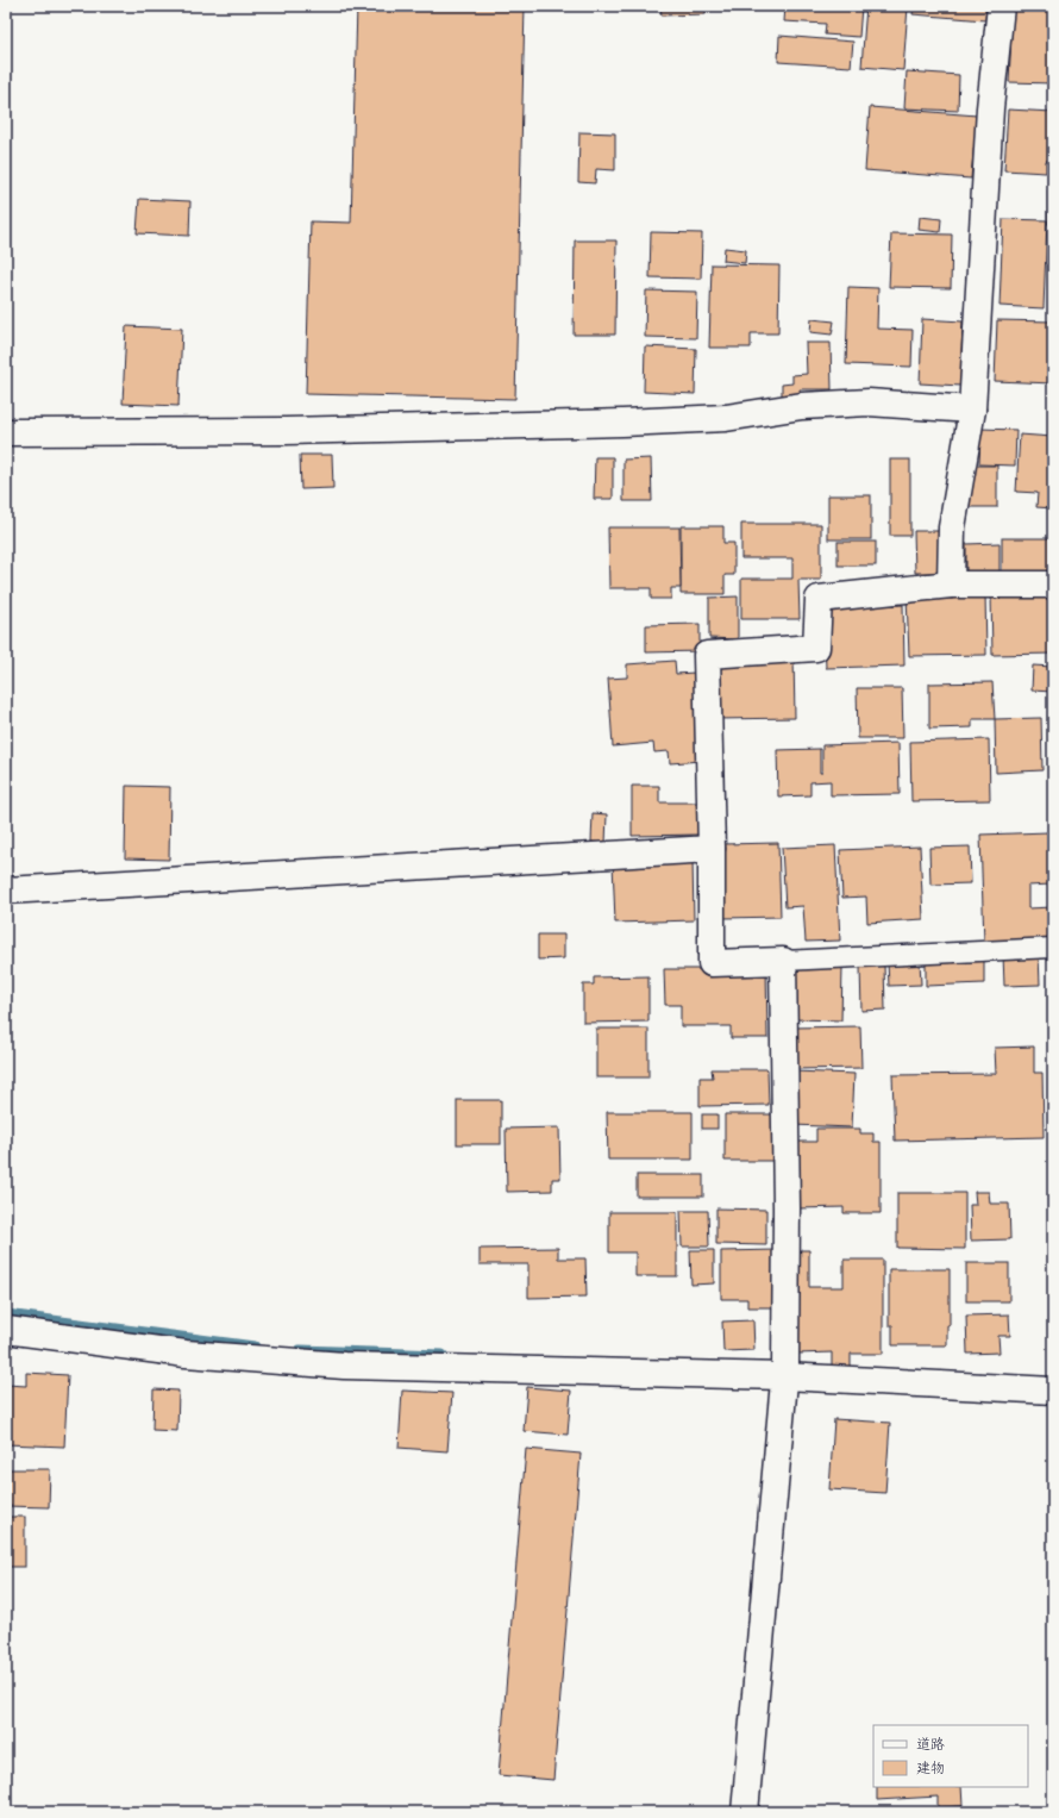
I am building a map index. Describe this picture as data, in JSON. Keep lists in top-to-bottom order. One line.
{"legend":["道路","建物"]}
